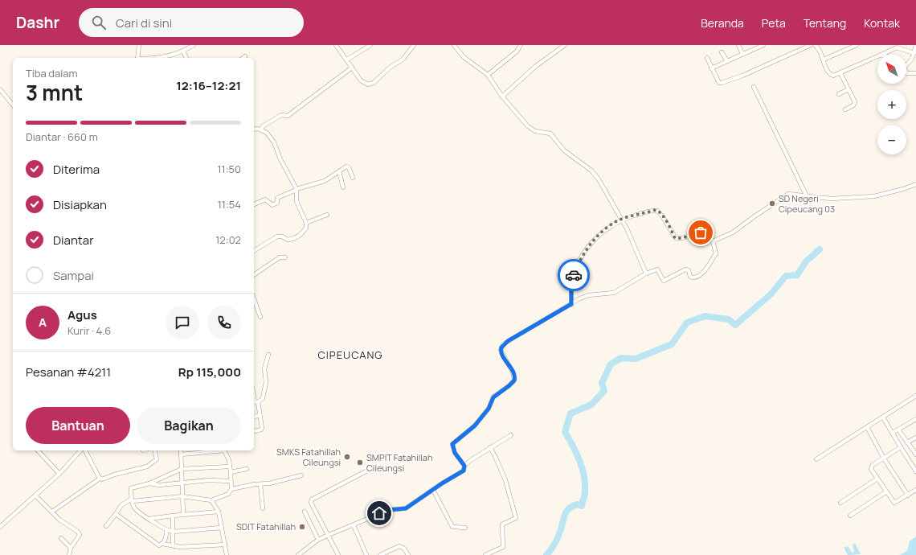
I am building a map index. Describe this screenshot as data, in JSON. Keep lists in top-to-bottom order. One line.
{"districts":["CIPEUCANG"],"places":["SD Negeri Cipeucang 03","SMKS Fatahillah Cileungsi","SMPIT Fatahillah Cileungsi","SDIT Fatahillah"],"north":"top left","page":{"header":"Dashr","search":"Cari di sini","nav":["Beranda","Peta","Tentang","Kontak"],"map_buttons":["+","−"],"heading":["3 mnt","Tiba dalam","12:16–12:21"],"panel":["Agus","Kurir · 4.6","Pesanan #4211","Rp 115,000"],"bar":"Diantar · 660 m","list":[["Diterima","11:50"],["Disiapkan","11:54"],["Diantar","12:02"],"Sampai"],"round":"A","buttons":["Bantuan","Bagikan"]}}
